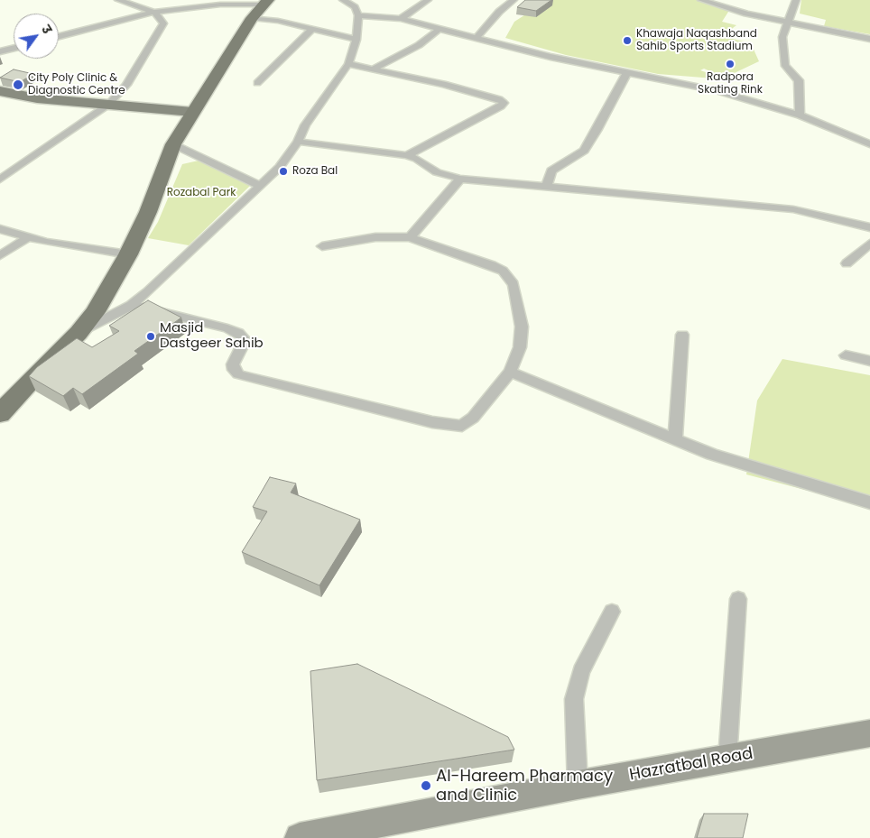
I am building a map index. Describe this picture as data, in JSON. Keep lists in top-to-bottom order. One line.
{"streets":{"main road":["Hazratbal Road"]},"parks":["Rozabal Park"],"places":["Khawaja Naqashband Sahib Sports Stadium","Radpora Skating Rink","City Poly Clinic & Diagnostic Centre","Roza Bal","Masjid Dastgeer Sahib","Al-Hareem Pharmacy and Clinic"],"north":"top right"}
